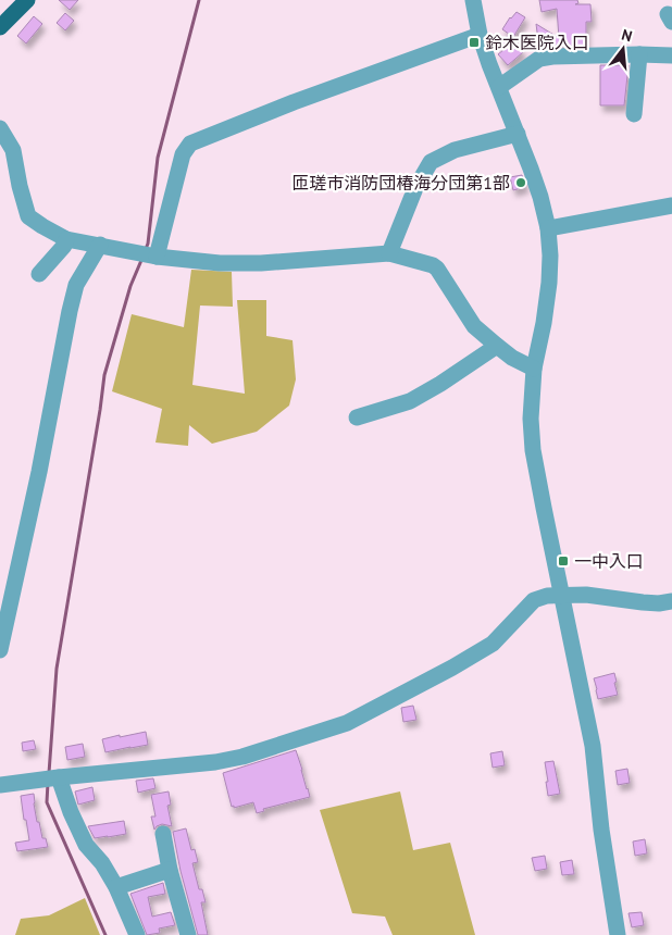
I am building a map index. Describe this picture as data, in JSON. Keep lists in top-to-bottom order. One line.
{"places":{"transit":["鈴木医院入口","一中入口"],"other":["匝瑳市消防団椿海分団第1部"]},"north":"top"}
